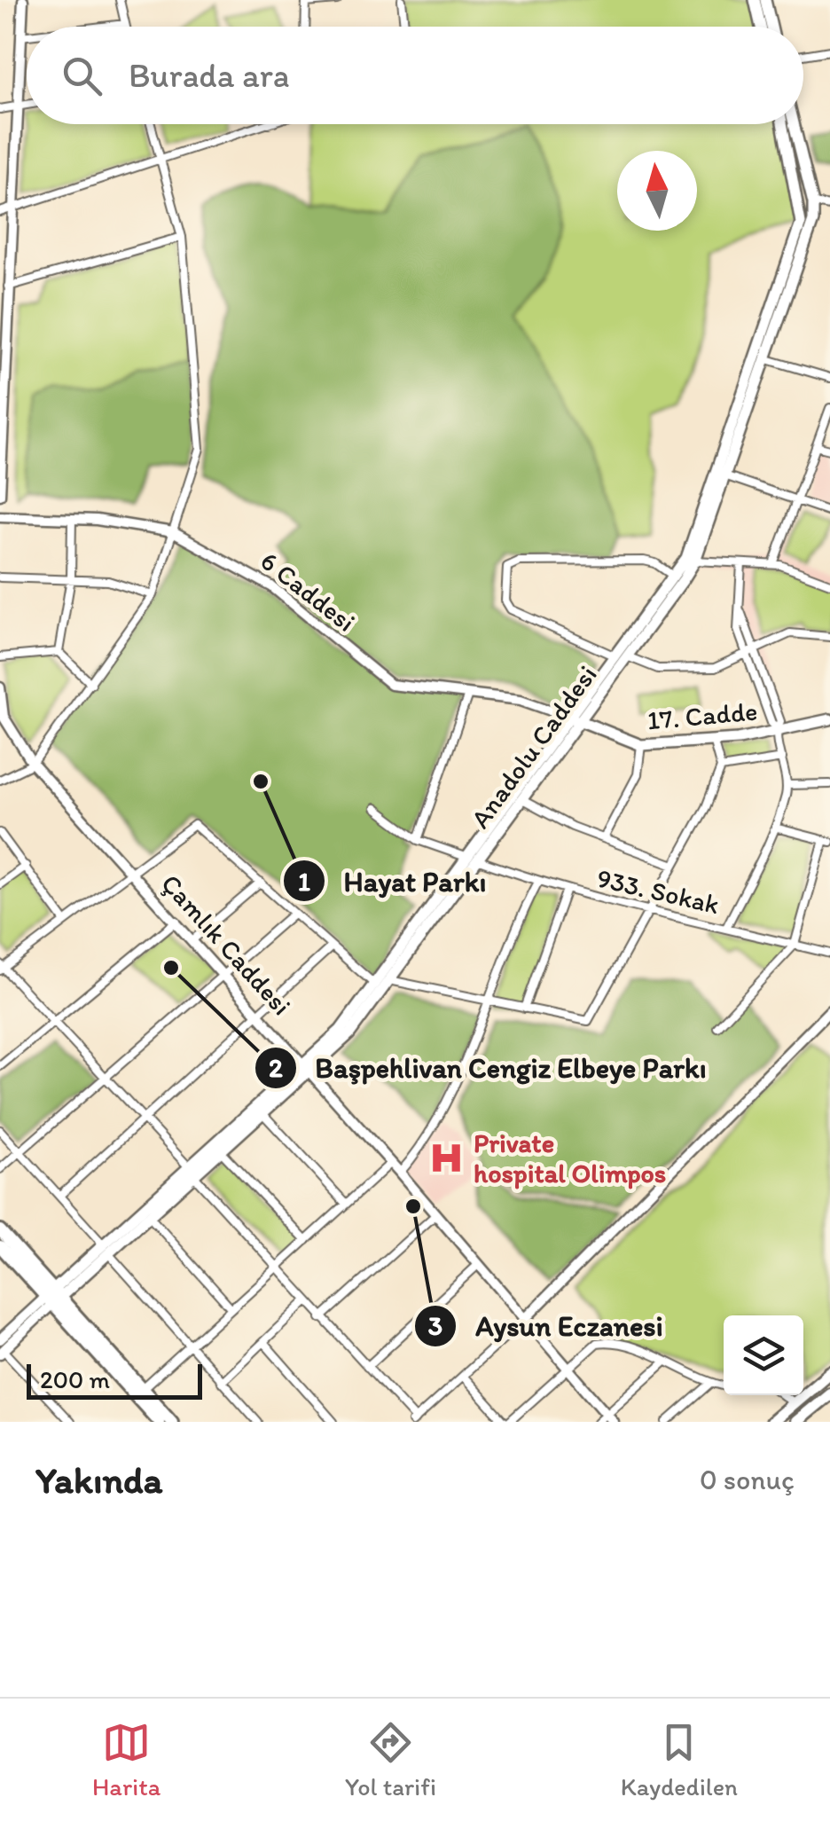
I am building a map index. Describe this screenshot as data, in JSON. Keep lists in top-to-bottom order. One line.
{"streets":{"main road":["17. Cadde","Anadolu Caddesi"],"street":["6 Caddesi","933. Sokak","Çamlık Caddesi"]},"crossings":[["6 Caddesi","17. Cadde"],["6 Caddesi","Anadolu Caddesi"],["17. Cadde","Anadolu Caddesi"],["Anadolu Caddesi","933. Sokak"],["Anadolu Caddesi","Çamlık Caddesi"]],"places":{"other":["Hayat Parkı","Başpehlivan Cengiz Elbeye Parkı","Aysun Eczanesi"],"hospital":["Private hospital Olimpos"]},"scale_bar":"200 m","north":"top","page":{"search":"Burada ara","scale":"200 m","heading":["Yakında","0 sonuç"],"nav":["Harita","Yol tarifi","Kaydedilen"]}}
